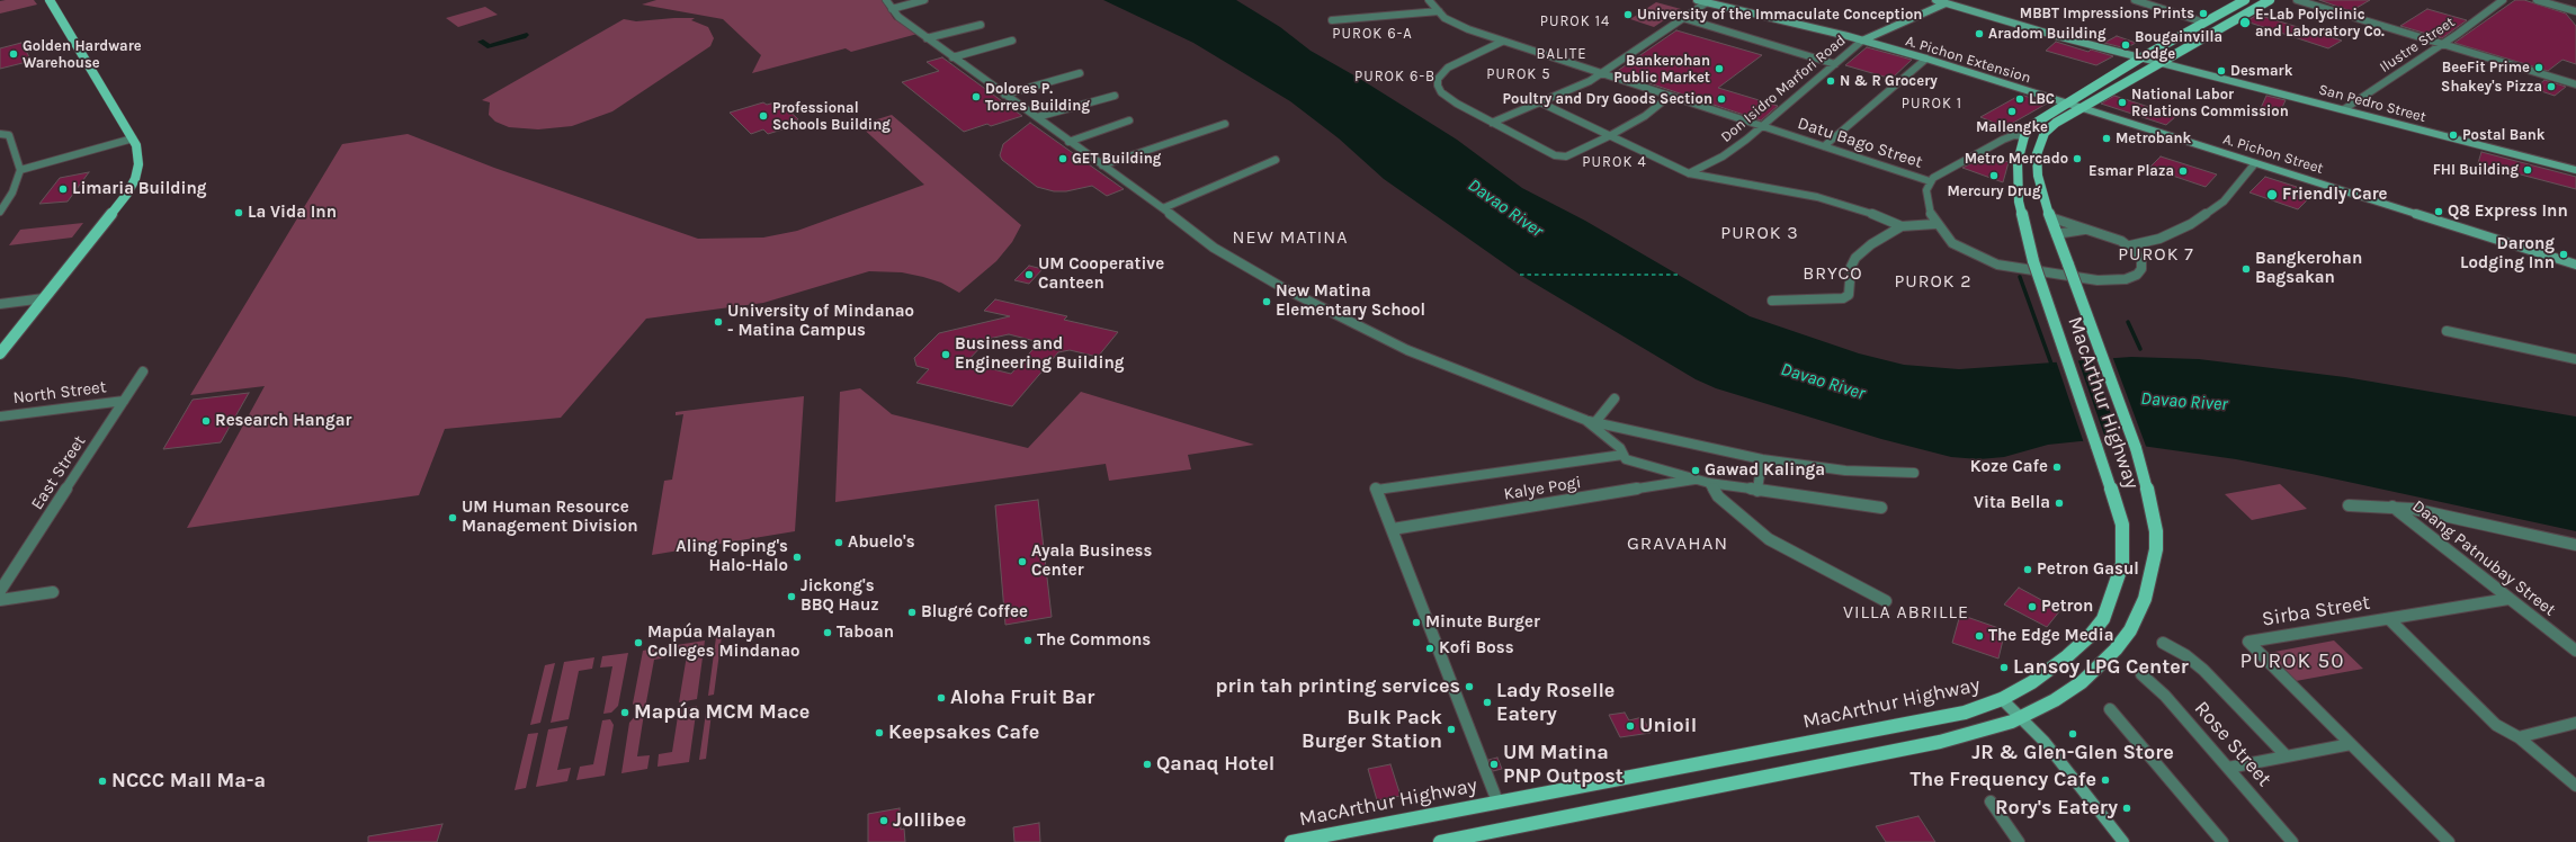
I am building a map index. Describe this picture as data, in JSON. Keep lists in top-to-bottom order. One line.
{"streets":{"main road":["A. Pichon Extension","Don Isidro Marfori Road","San Pedro Street","A. Pichon Street","MacArthur Highway"],"street":["Ilustre Street","Datu Bago Street","North Street","East Street","Kalye Pogi","Daang Patnubay Street","Sirba Street","Rose Street"]},"crossings":[["Ilustre Street","San Pedro Street"],["A. Pichon Extension","Don Isidro Marfori Road"],["A. Pichon Extension","A. Pichon Street"],["Don Isidro Marfori Road","San Pedro Street"],["Don Isidro Marfori Road","Datu Bago Street"],["San Pedro Street","MacArthur Highway"],["A. Pichon Street","MacArthur Highway"],["North Street","East Street"],["Daang Patnubay Street","Sirba Street"]],"districts":["PUROK 14","PUROK 6-A","BALITE","PUROK 5","PUROK 6-B","PUROK 1","PUROK 4","PUROK 3","NEW MATINA","PUROK 7","BRYCO","PUROK 2","GRAVAHAN","VILLA ABRILLE","PUROK 50"],"water":["Davao River"],"places":["MBBT Impressions Prints","University of the Immaculate Conception","E-Lab Polyclinic and Laboratory Co.","Aradom Building","Bougainvilla Lodge","Golden Hardware Warehouse","BeeFit Prime","Bankerohan Public Market","Desmark","N & R Grocery","Shakey's Pizza","Dolores P. Torres Building","Poultry and Dry Goods Section","LBC","National Labor Relations Commission","Mallengke","Professional Schools Building","Postal Bank","Metrobank","GET Building","Metro Mercado","FHI Building","Esmar Plaza","Mercury Drug","Limaria Building","Friendly Care","Q8 Express Inn","La Vida Inn","Darong Lodging Inn","Bangkerohan Bagsakan","UM Cooperative Canteen","New Matina Elementary School","University of Mindanao - Matina Campus","Business and Engineering Building","Research Hangar","Koze Cafe","Gawad Kalinga","Vita Bella","UM Human Resource Management Division","Abuelo's","Aling Foping's Halo-Halo","Ayala Business Center","Petron Gasul","Jickong's BBQ Hauz","Petron","Blugré Coffee","Minute Burger","Taboan","The Edge Media","The Commons","Mapúa Malayan Colleges Mindanao","Kofi Boss","Lansoy LPG Center","prin tah printing services","Aloha Fruit Bar","Lady Roselle Eatery","Mapúa MCM Mace","Unioil","Bulk Pack Burger Station","Keepsakes Cafe","JR & Glen-Glen Store","Qanaq Hotel","UM Matina PNP Outpost","The Frequency Cafe","NCCC Mall Ma-a","Rory's Eatery","Jollibee"]}
